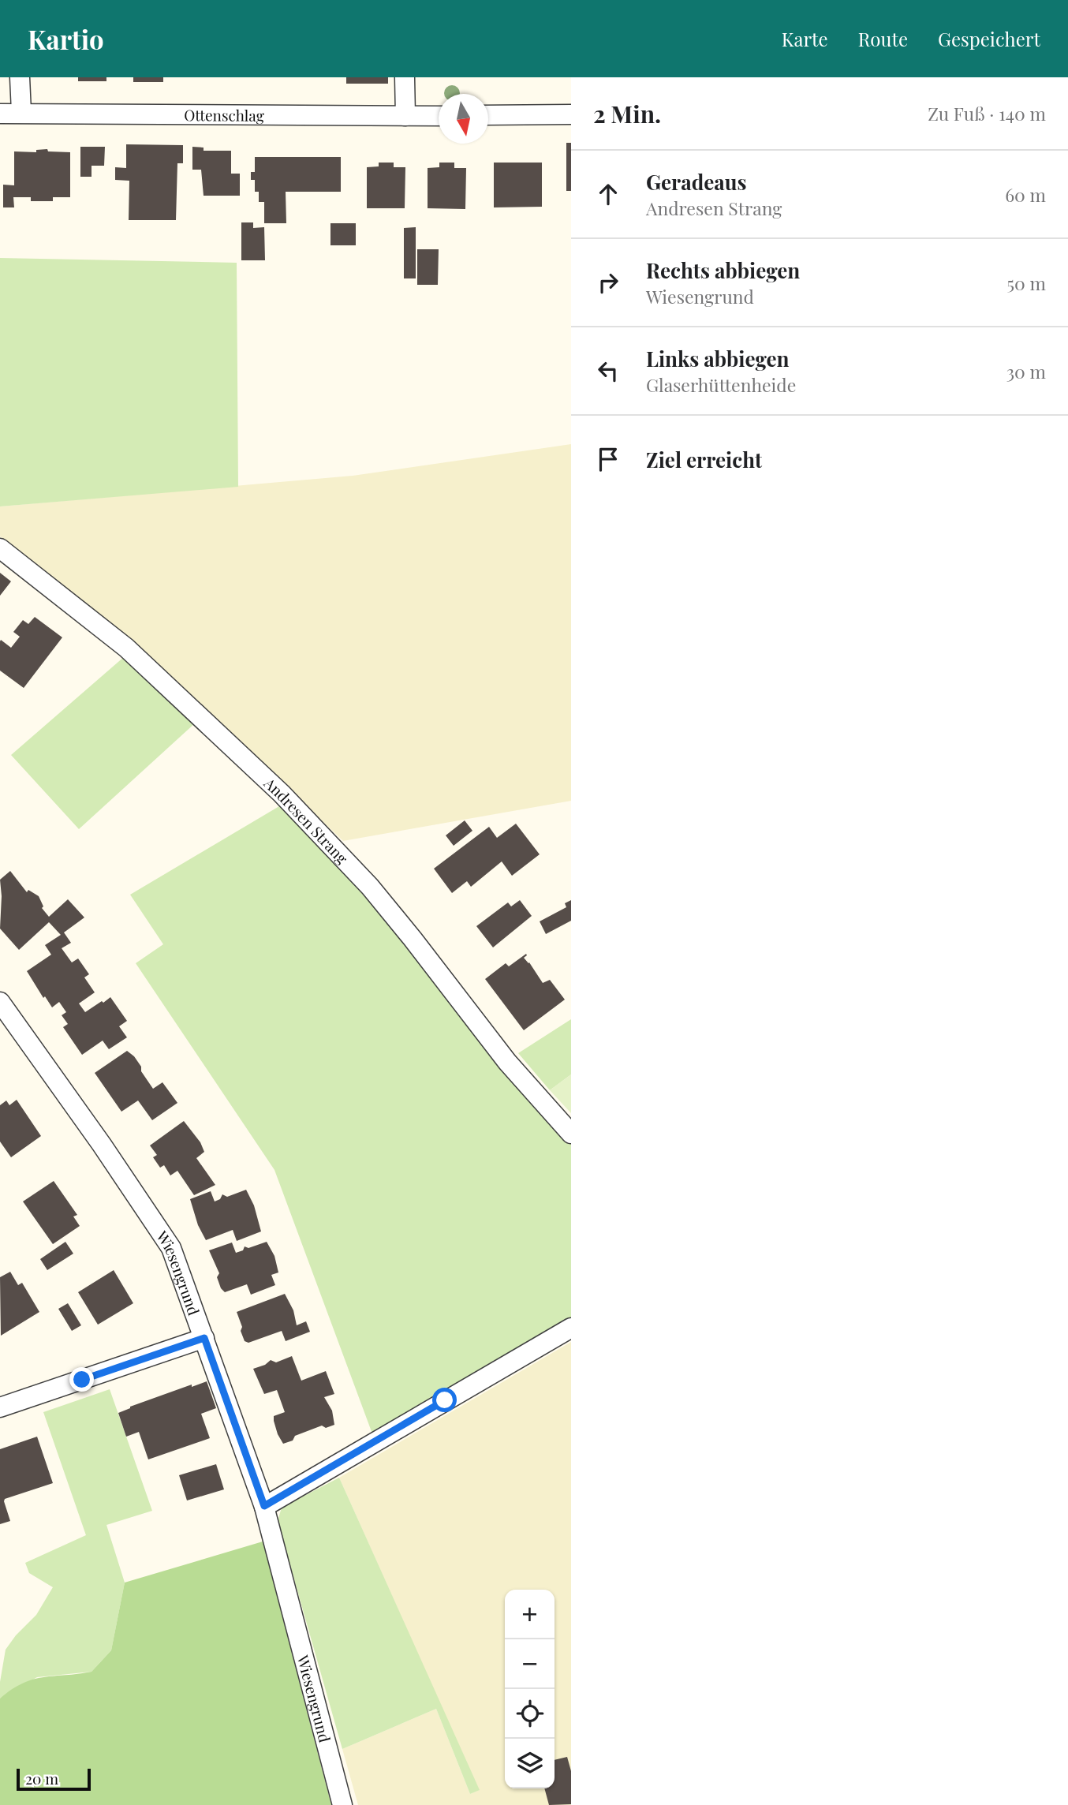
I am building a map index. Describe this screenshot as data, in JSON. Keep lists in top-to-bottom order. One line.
{"streets":{"street":["Ottenschlag","Andresen Strang","Wiesengrund"]},"scale_bar":"20 m","north":"bottom","page":{"header":"Kartio","nav":["Karte","Route","Gespeichert"],"heading":["2 Min.","Zu Fuß · 140 m"],"list":[["Geradeaus","Andresen Strang","60 m"],["Rechts abbiegen","Wiesengrund","50 m"],["Links abbiegen","Glaserhüttenheide","30 m"],"Ziel erreicht"],"map_buttons":["+","−"],"scale":"20 m"}}
